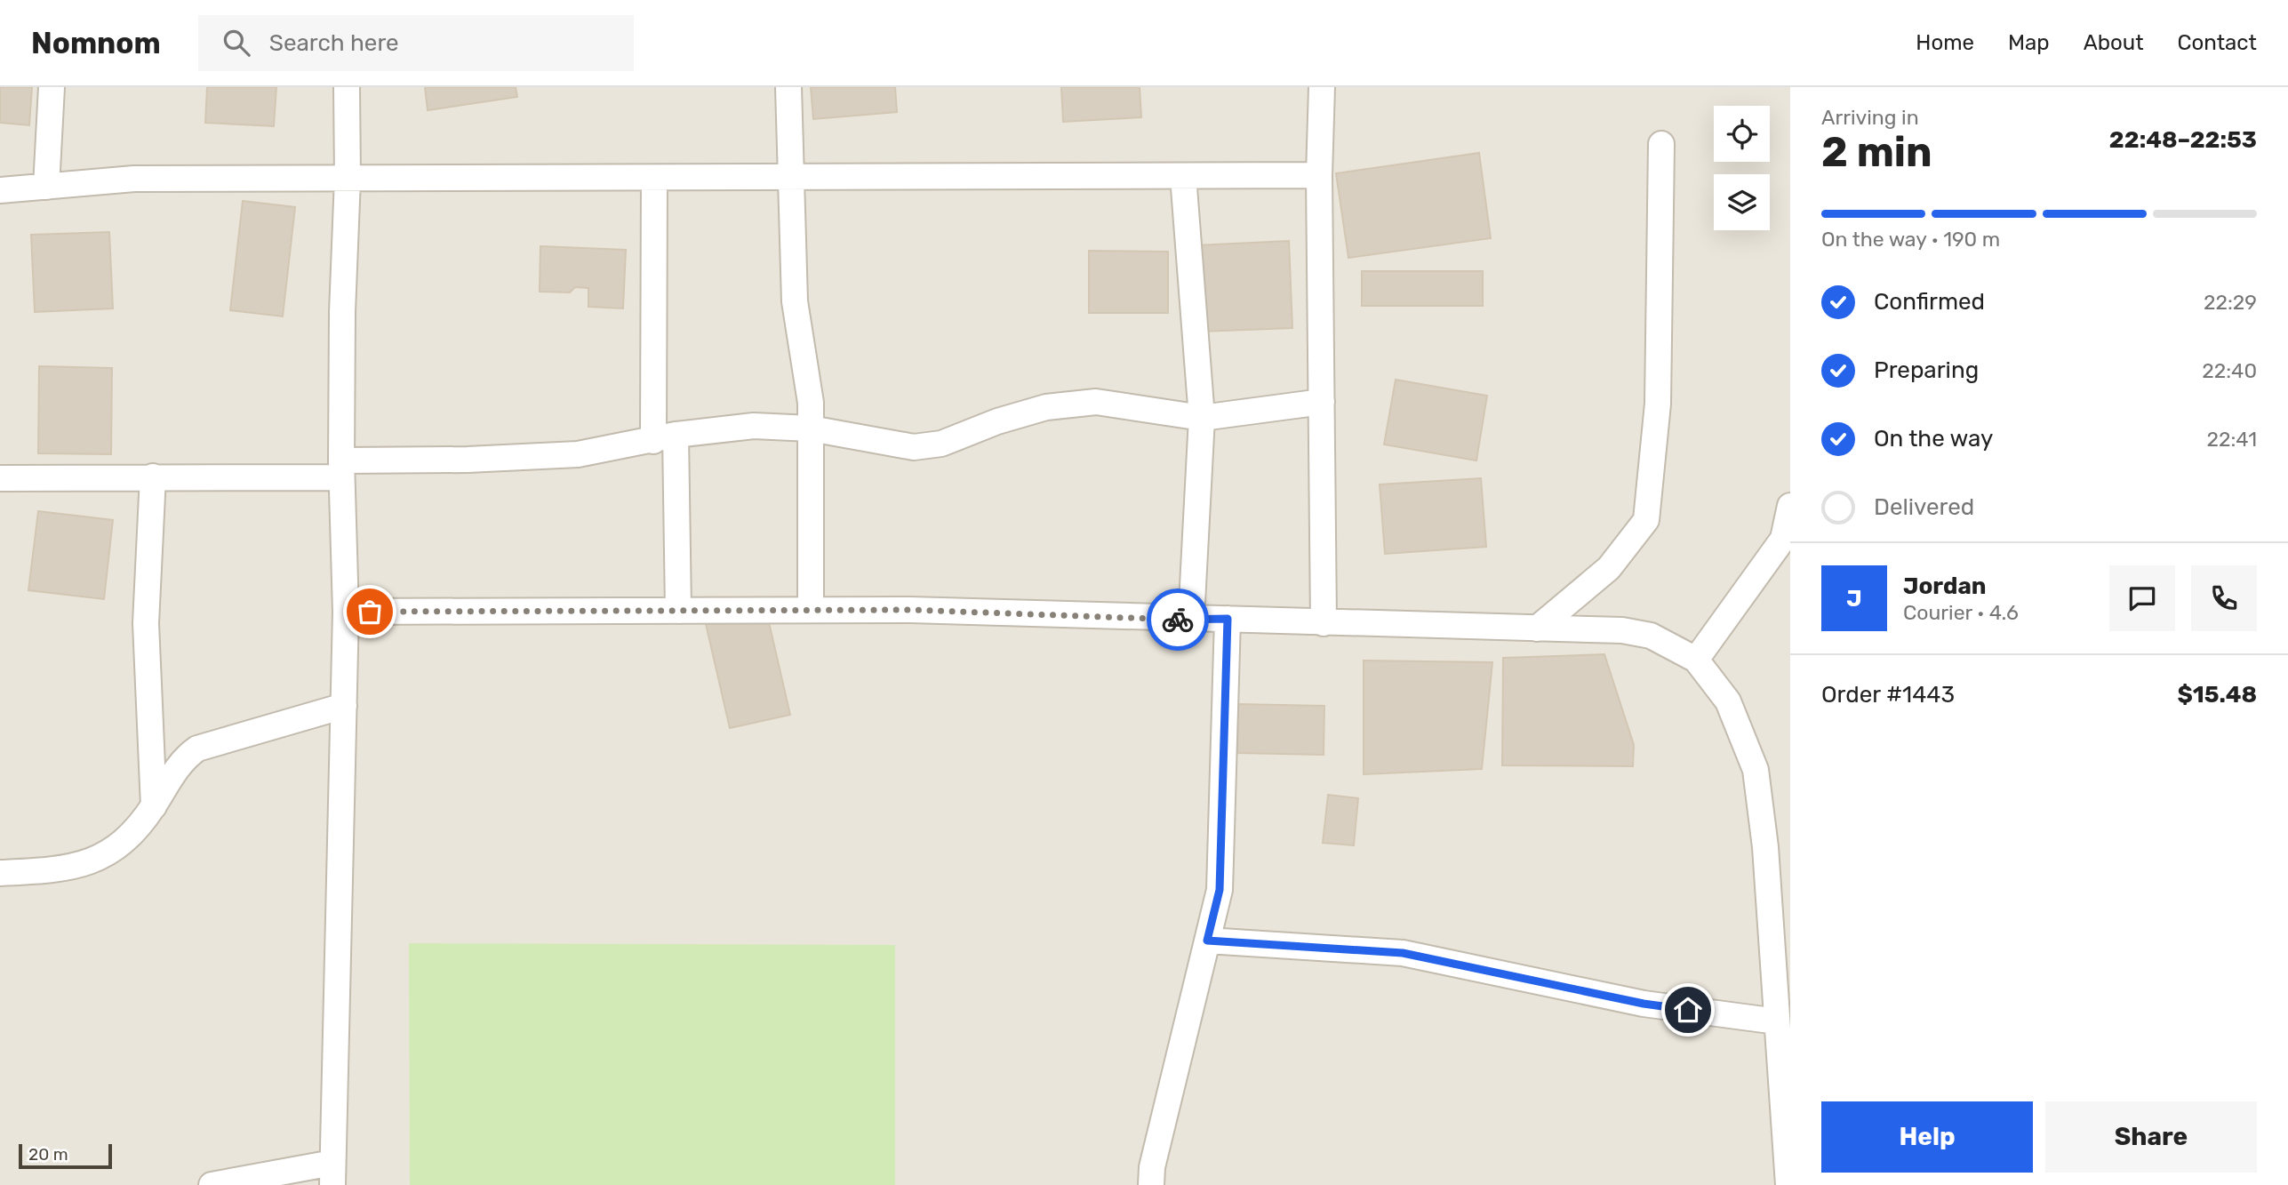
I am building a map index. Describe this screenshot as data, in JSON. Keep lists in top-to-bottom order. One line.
{"scale_bar":"20 m","page":{"header":"Nomnom","search":"Search here","nav":["Home","Map","About","Contact"],"heading":["2 min","Arriving in","22:48–22:53"],"panel":["Jordan","Courier · 4.6","Order #1443","$15.48"],"bar":"On the way · 190 m","list":[["Confirmed","22:29"],["Preparing","22:40"],["On the way","22:41"],"Delivered"],"round":"J","buttons":["Help","Share"],"scale":"20 m"}}
